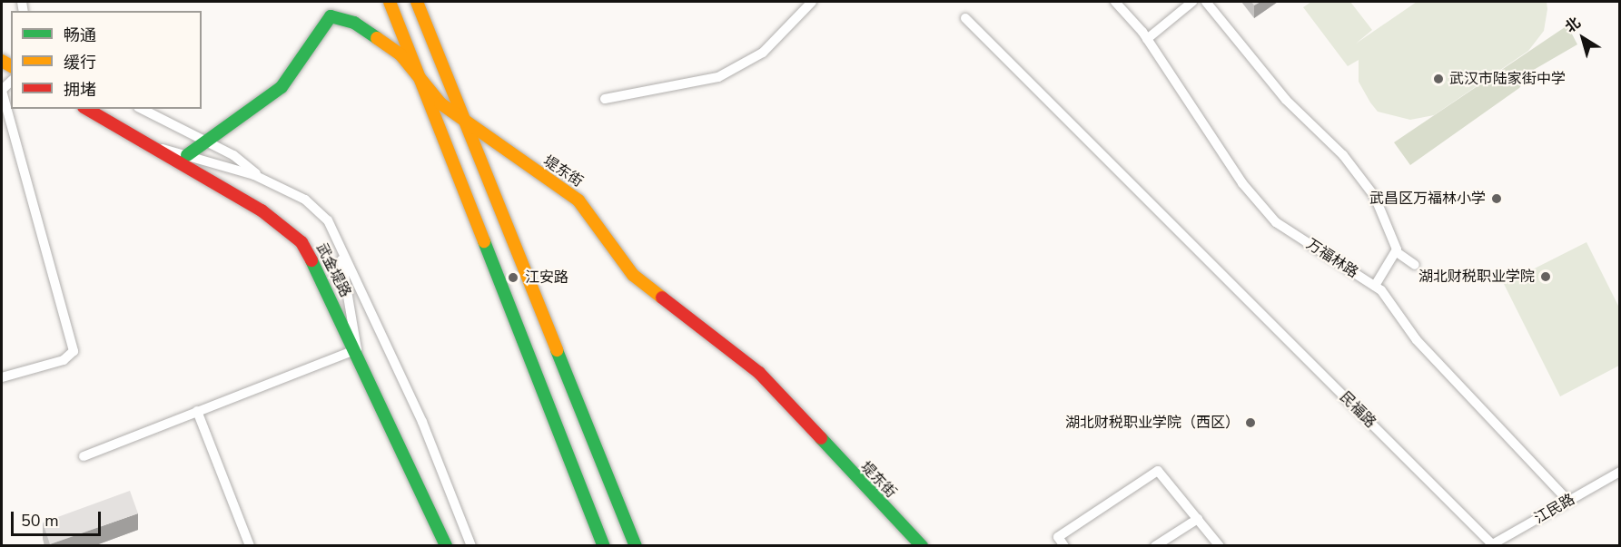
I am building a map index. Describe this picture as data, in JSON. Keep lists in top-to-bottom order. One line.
{"streets":{"street":["堤东街","万福林路","武金堤路","民福路","江民路"]},"crossings":[["万福林路","江民路"],["民福路","江民路"]],"places":["武汉市陆家街中学","武昌区万福林小学","湖北财税职业学院","江安路","湖北财税职业学院（西区）"],"legend":["畅通","缓行","拥堵"],"scale_bar":"50 m","north":"top left"}
